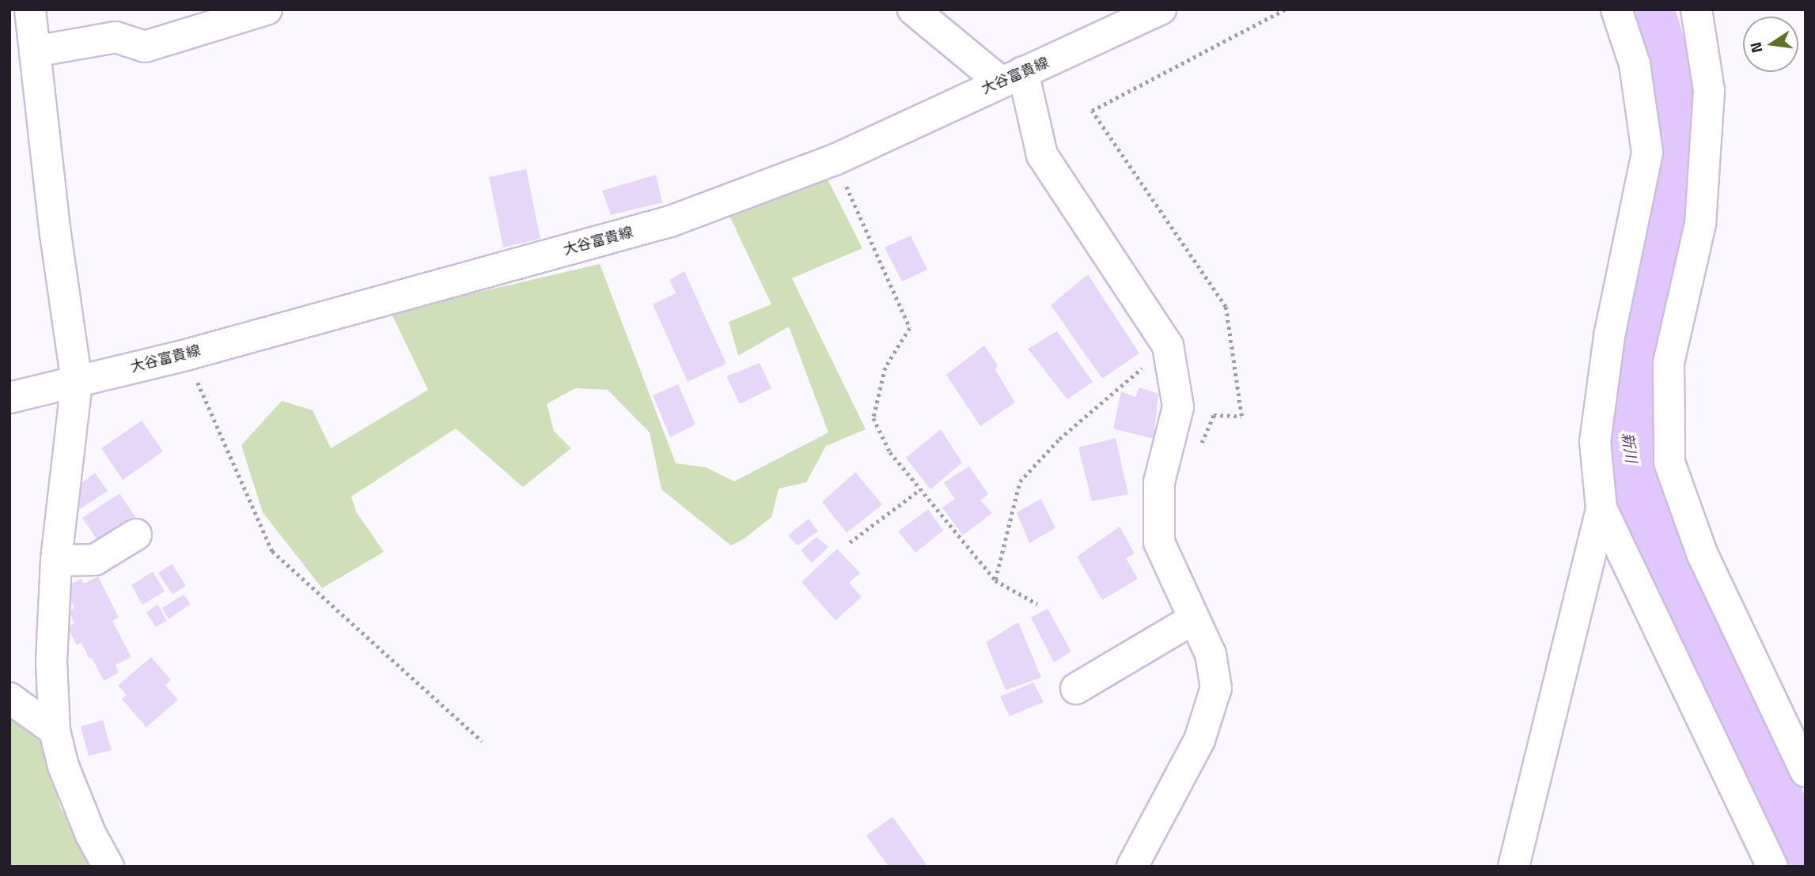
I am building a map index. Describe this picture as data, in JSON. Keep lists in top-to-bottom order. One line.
{"streets":{"street":["大谷富貴線"]},"water":["新川"],"north":"left"}
